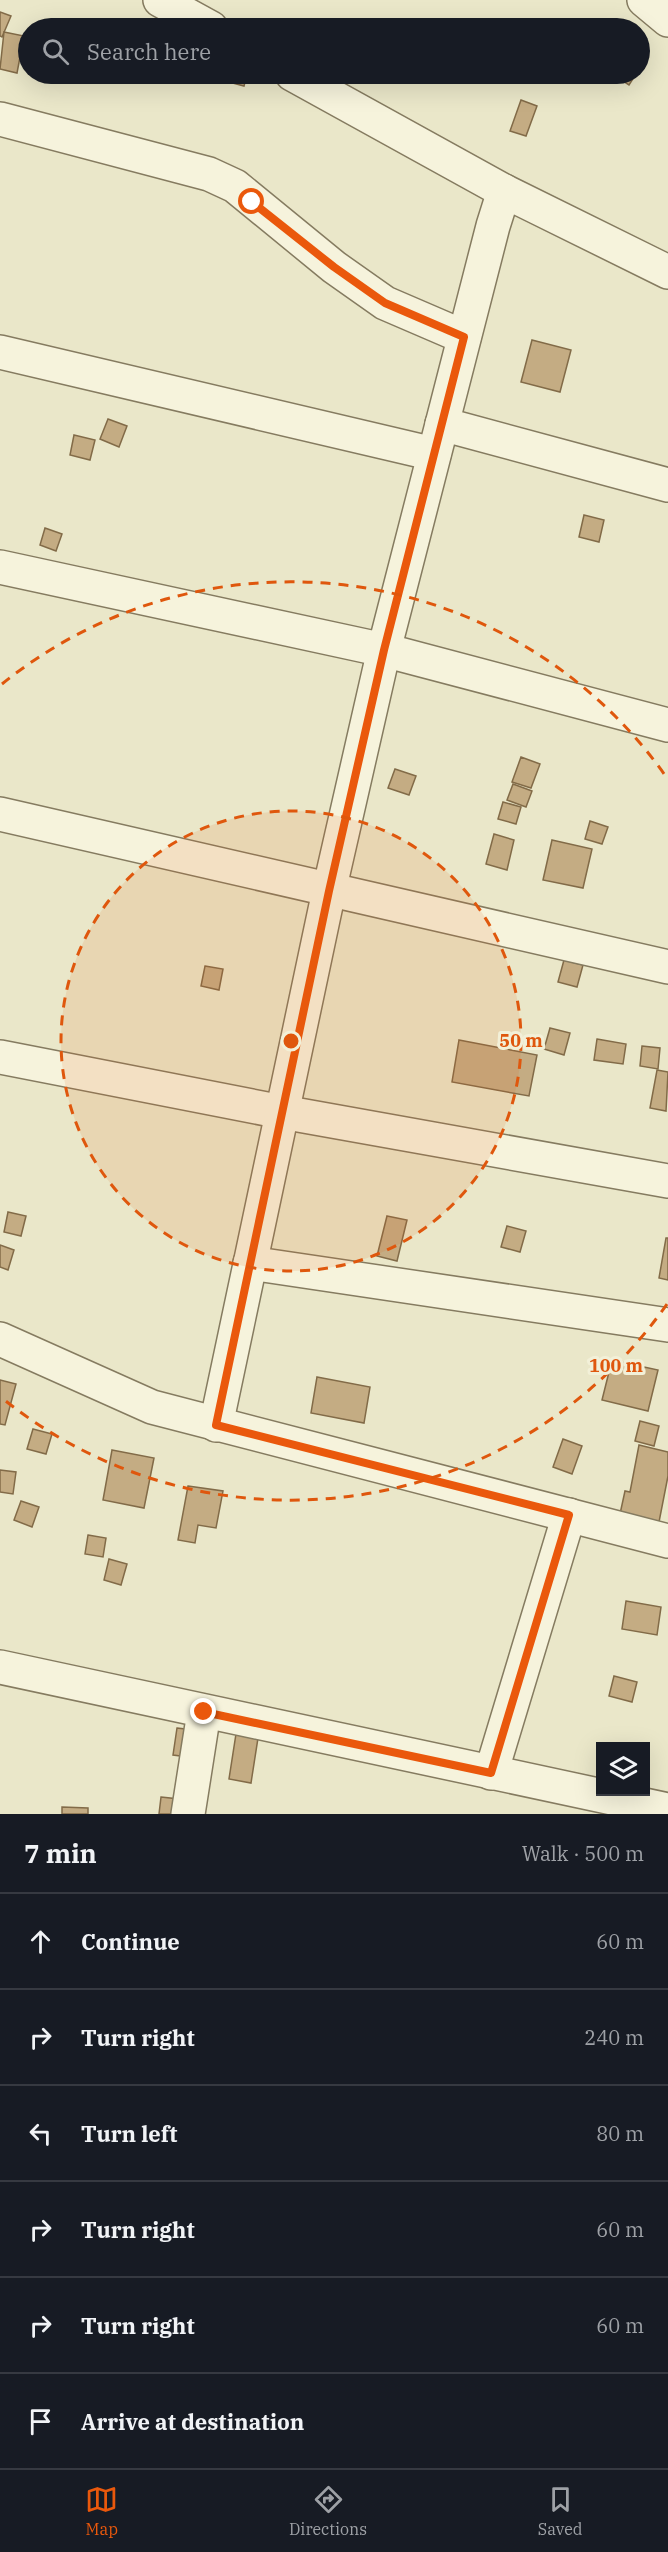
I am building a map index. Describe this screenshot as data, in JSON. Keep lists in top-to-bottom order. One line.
{"page":{"search":"Search here","heading":["7 min","Walk · 500 m"],"list":[["Continue","60 m"],["Turn right","240 m"],["Turn left","80 m"],["Turn right","60 m"],["Turn right","60 m"],"Arrive at destination"],"nav":["Map","Directions","Saved"]},"rings":["50 m","100 m"]}
